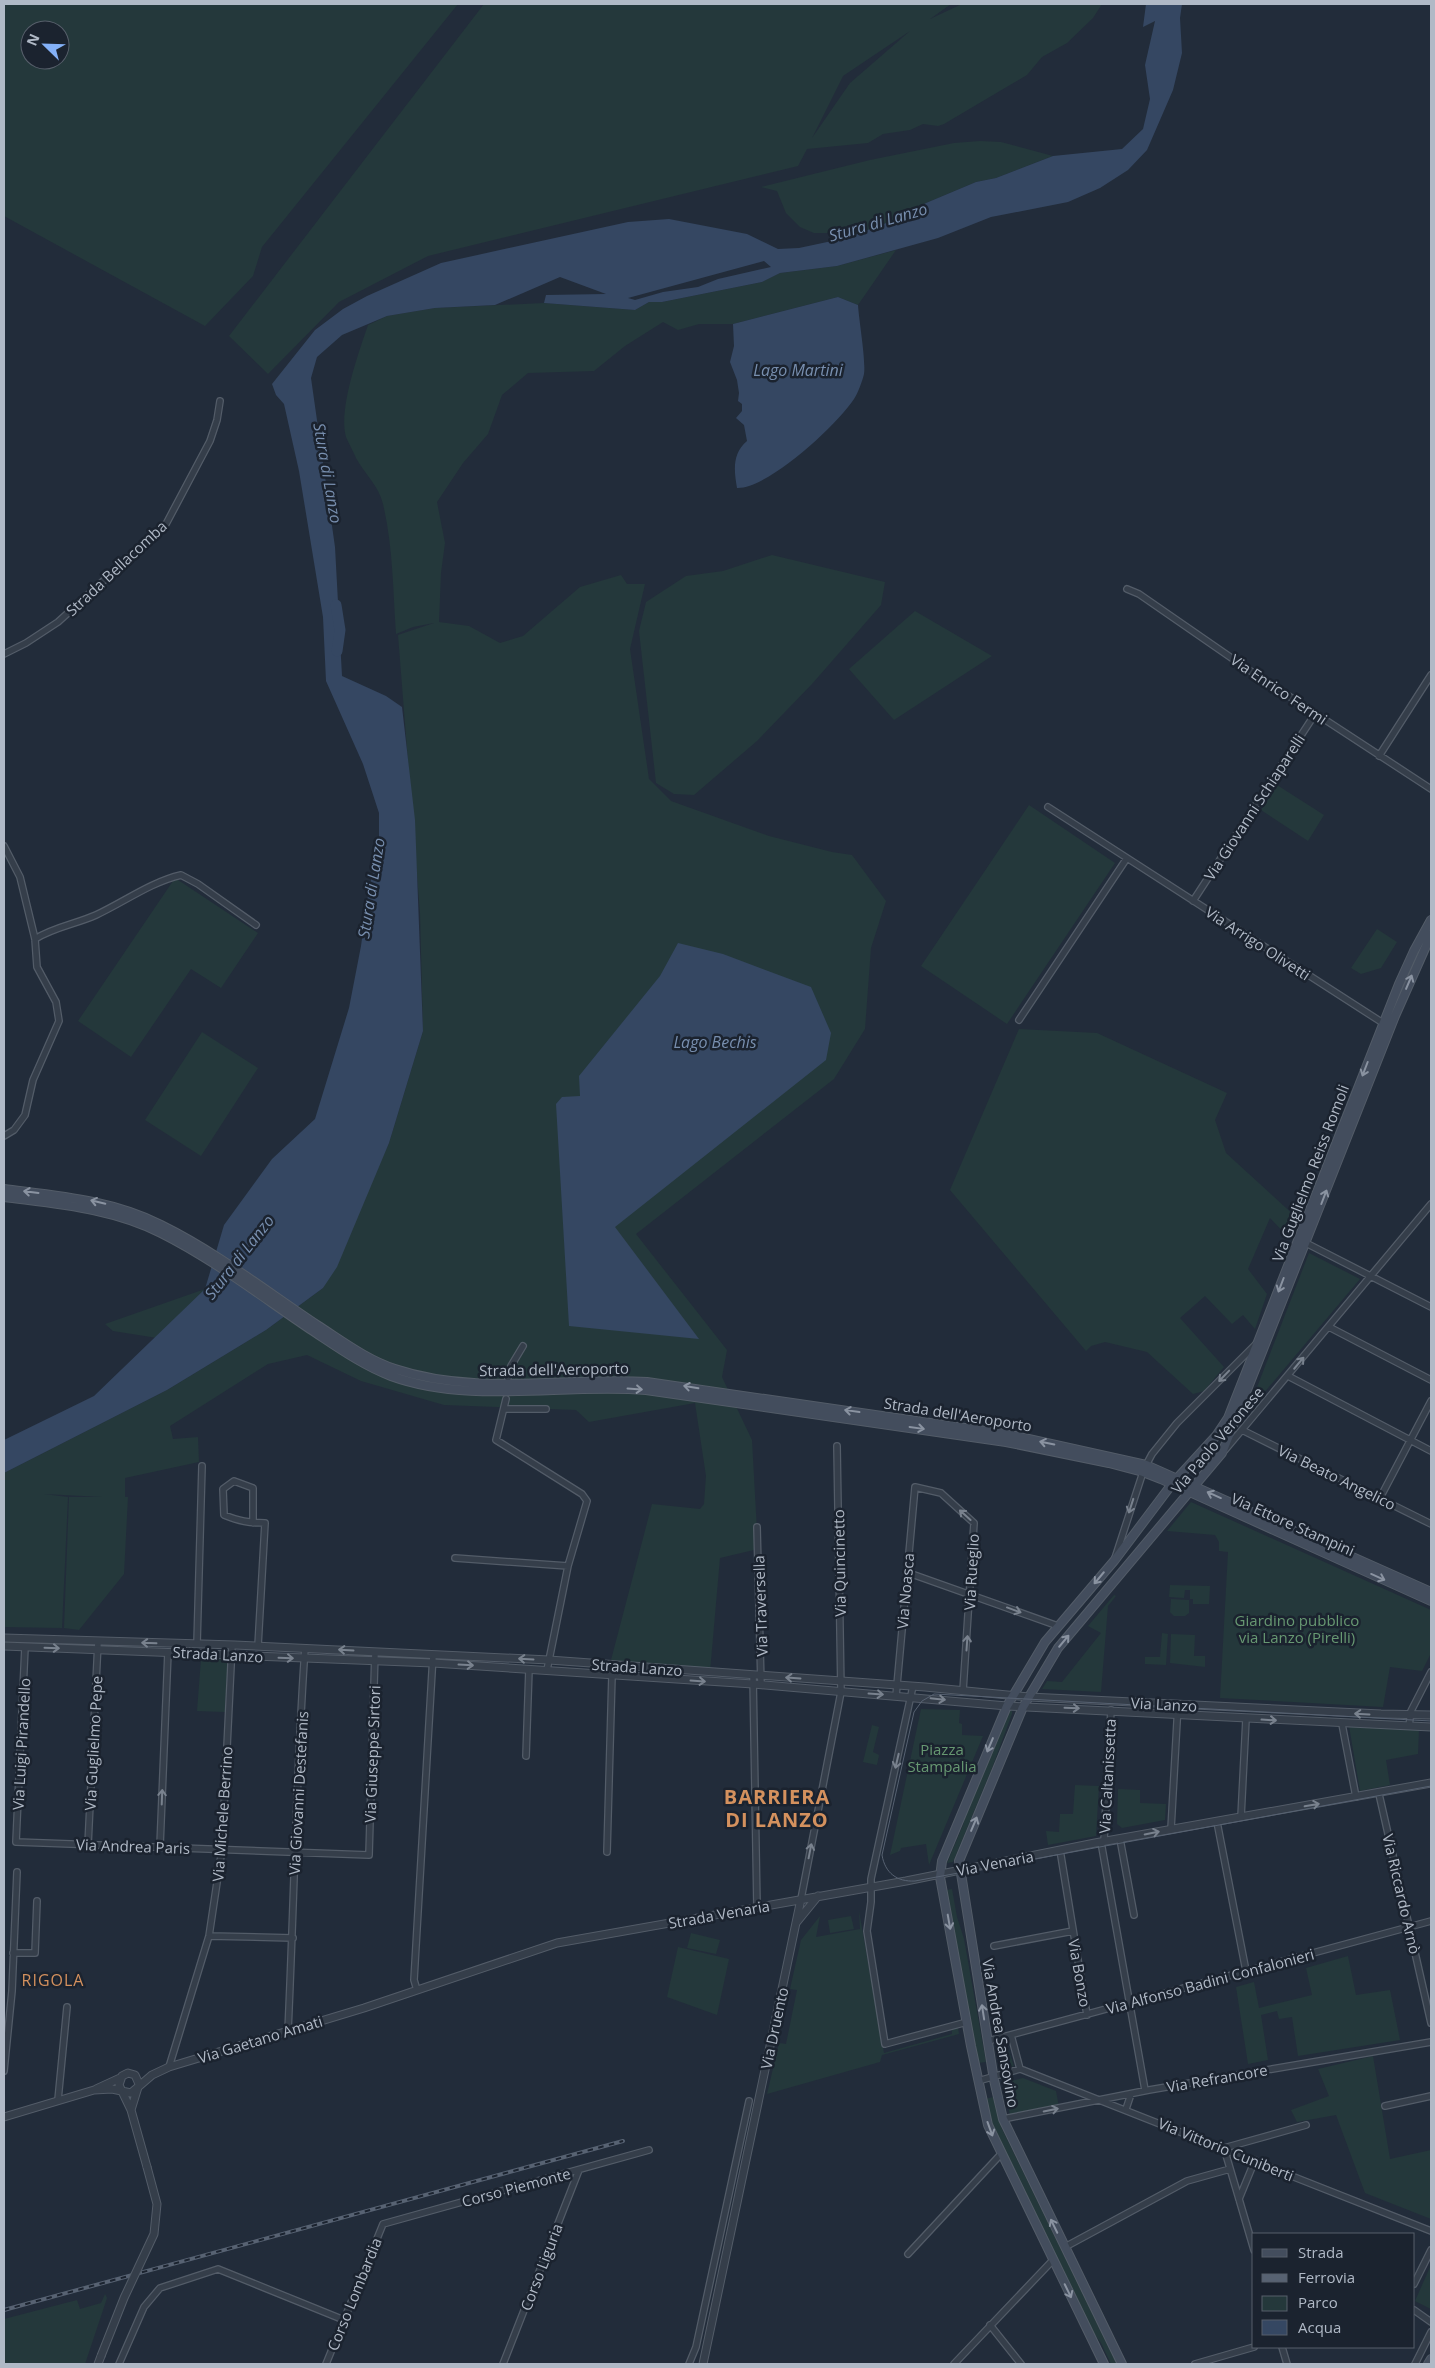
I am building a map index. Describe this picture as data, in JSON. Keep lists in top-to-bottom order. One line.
{"streets":{"main road":["Via Guglielmo Reiss Romoli","Strada dell'Aeroporto","Via Paolo Veronese","Via Ettore Stampini","Via Andrea Sansovino"],"street":["Strada Bellacomba","Via Enrico Fermi","Via Giovanni Schiaparelli","Via Arrigo Olivetti","Via Beato Angelico","Via Quincinetto","Via Rueglio","Via Noasca","Via Traversella","Strada Lanzo","Via Lanzo","Via Guglielmo Pepe","Via Luigi Pirandello","Via Giuseppe Sirtori","Via Caltanissetta","Via Giovanni Destefanis","Via Michele Berrino","Via Andrea Paris","Via Venaria","Via Riccardo Arnò","Strada Venaria","Via Bonzo","Via Alfonso Badini Confalonieri","Via Druento","Via Gaetano Amati","Via Refrancore","Via Vittorio Cuniberti","Corso Piemonte","Corso Liguria","Corso Lombardia"]},"crossings":[["Via Enrico Fermi","Via Giovanni Schiaparelli"],["Via Giovanni Schiaparelli","Via Arrigo Olivetti"],["Via Arrigo Olivetti","Via Guglielmo Reiss Romoli"],["Via Guglielmo Reiss Romoli","Via Paolo Veronese"],["Strada dell'Aeroporto","Via Ettore Stampini"],["Via Paolo Veronese","Via Beato Angelico"],["Via Paolo Veronese","Via Ettore Stampini"],["Via Paolo Veronese","Via Lanzo"],["Via Quincinetto","Strada Lanzo"],["Via Rueglio","Via Noasca"],["Via Rueglio","Via Lanzo"],["Via Noasca","Strada Lanzo"],["Via Noasca","Via Lanzo"],["Via Traversella","Strada Lanzo"],["Strada Lanzo","Via Lanzo"],["Strada Lanzo","Via Guglielmo Pepe"],["Strada Lanzo","Via Luigi Pirandello"],["Strada Lanzo","Via Giuseppe Sirtori"],["Strada Lanzo","Via Giovanni Destefanis"],["Strada Lanzo","Via Michele Berrino"],["Strada Lanzo","Via Druento"],["Via Lanzo","Via Caltanissetta"],["Via Guglielmo Pepe","Via Andrea Paris"],["Via Luigi Pirandello","Via Andrea Paris"],["Via Giuseppe Sirtori","Via Andrea Paris"],["Via Caltanissetta","Via Venaria"],["Via Caltanissetta","Via Alfonso Badini Confalonieri"],["Via Caltanissetta","Via Refrancore"],["Via Giovanni Destefanis","Via Andrea Paris"],["Via Giovanni Destefanis","Via Gaetano Amati"],["Via Michele Berrino","Via Andrea Paris"],["Via Michele Berrino","Via Gaetano Amati"],["Via Venaria","Via Riccardo Arnò"],["Via Venaria","Strada Venaria"],["Via Venaria","Via Bonzo"],["Via Venaria","Via Andrea Sansovino"],["Via Riccardo Arnò","Via Alfonso Badini Confalonieri"],["Strada Venaria","Via Druento"],["Strada Venaria","Via Gaetano Amati"],["Via Bonzo","Via Alfonso Badini Confalonieri"],["Via Alfonso Badini Confalonieri","Via Andrea Sansovino"],["Via Andrea Sansovino","Via Refrancore"],["Via Refrancore","Via Vittorio Cuniberti"],["Corso Piemonte","Corso Liguria"],["Corso Piemonte","Corso Lombardia"]],"one_way":["Via Rueglio"],"districts":["BARRIERA DI LANZO","RIGOLA"],"water":["Stura di Lanzo","Lago Martini","Lago Bechis"],"parks":["Giardino pubblico via Lanzo (Pirelli)","Piazza Stampalia"],"legend":["Strada","Ferrovia","Parco","Acqua"],"north":"top left"}
